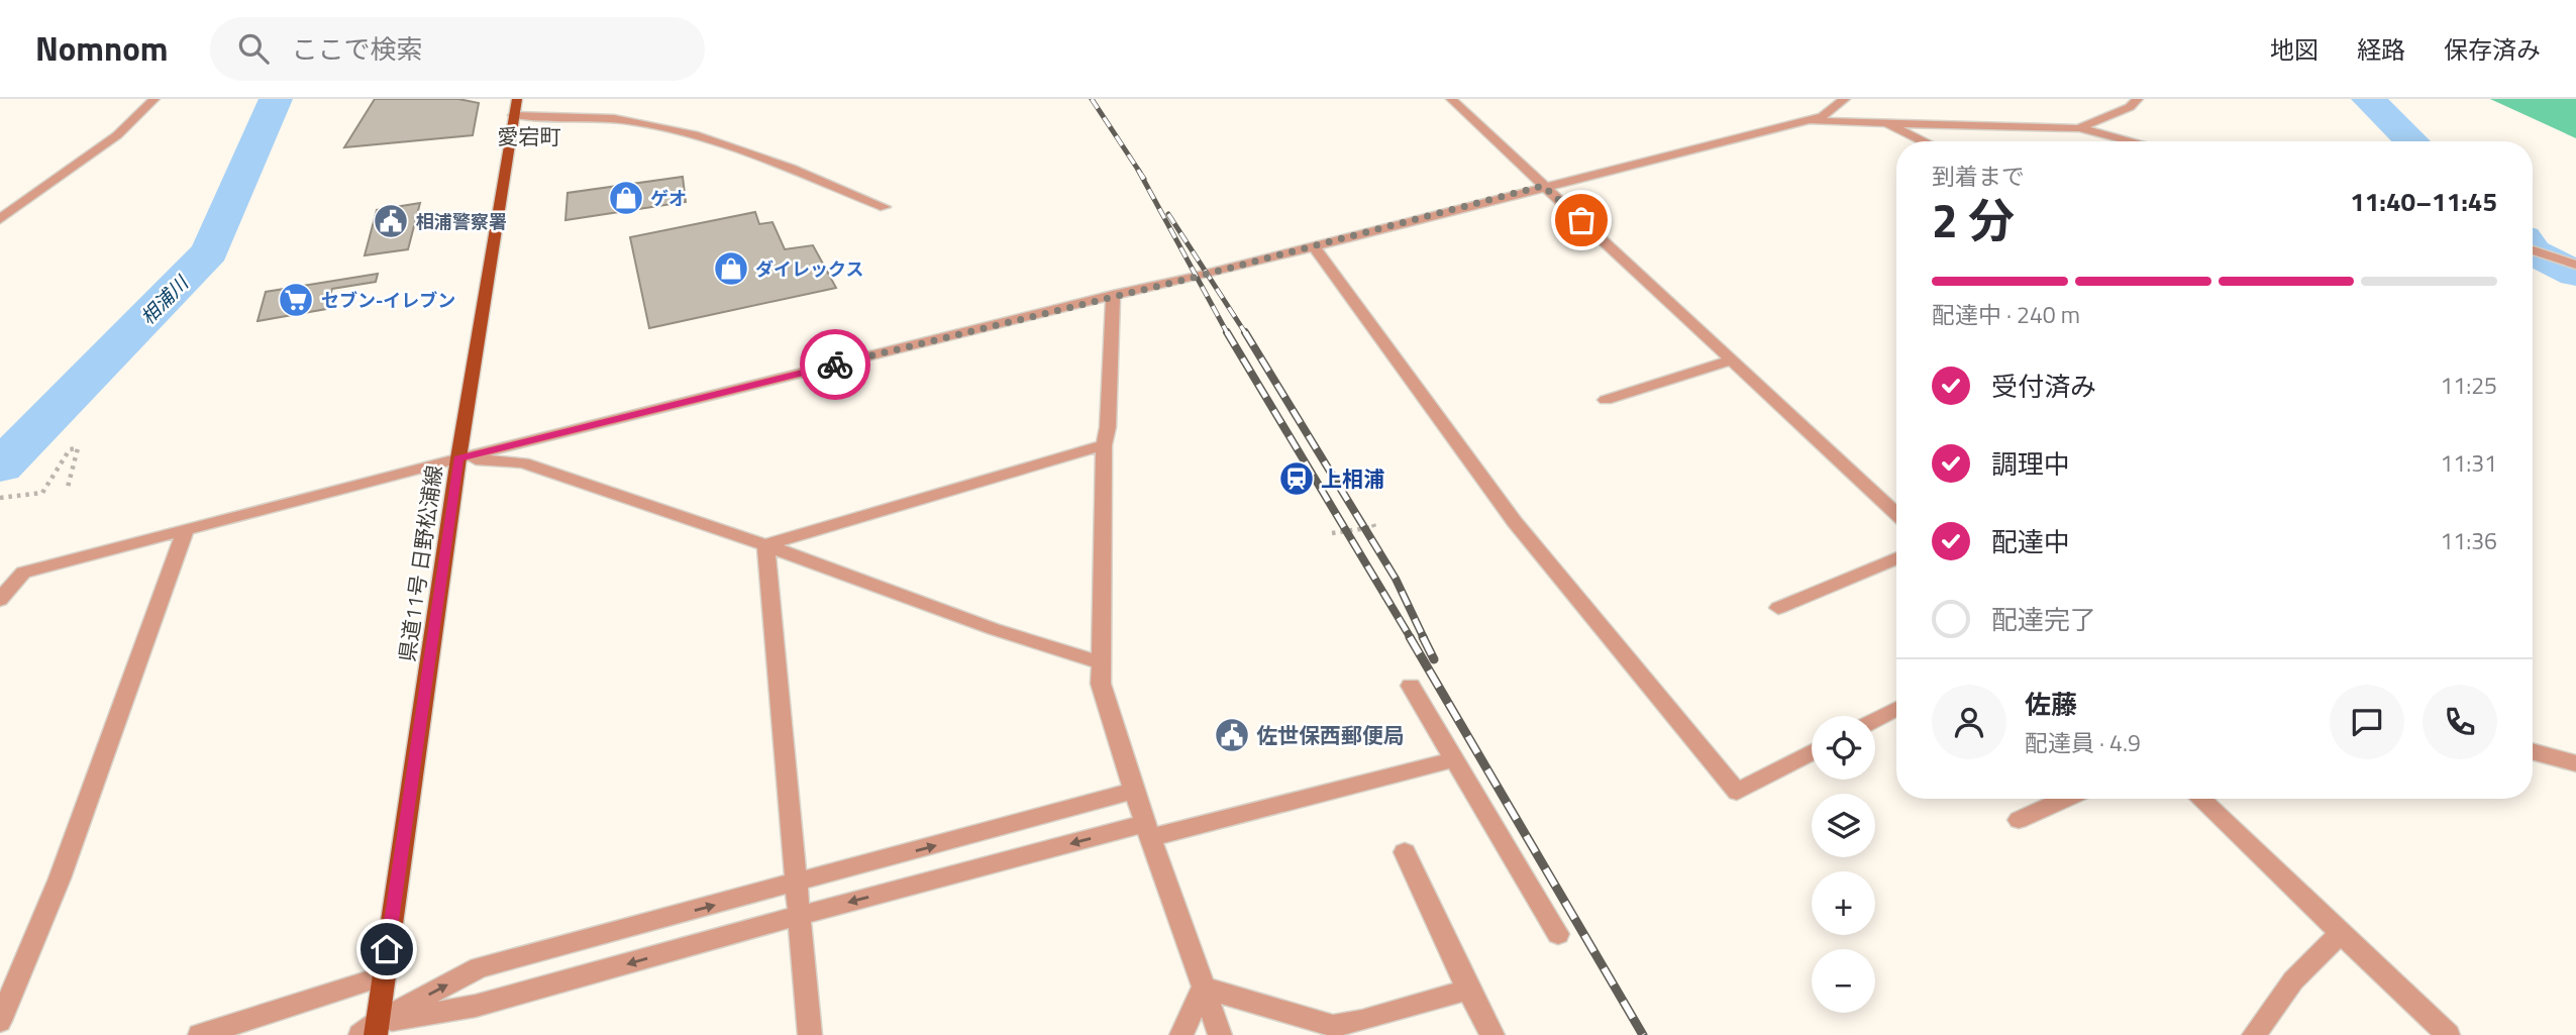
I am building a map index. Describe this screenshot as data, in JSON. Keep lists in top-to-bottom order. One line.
{"streets":{"main road":["県道11号 日野松浦線"]},"districts":["愛宕町"],"water":["相浦川"],"places":{"shop":["ゲオ","ダイレックス"],"public building":["相浦警察署","佐世保西郵便局"],"supermarket":["セブン-イレブン"],"station":["上相浦"]},"page":{"header":"Nomnom","search":"ここで検索","nav":["地図","経路","保存済み"],"heading":["2 分","到着まで","11:40–11:45"],"panel":["佐藤","配達員 · 4.9"],"bar":"配達中 · 240 m","list":[["受付済み","11:25"],["調理中","11:31"],["配達中","11:36"],"配達完了"],"map_buttons":["+","−"]}}
